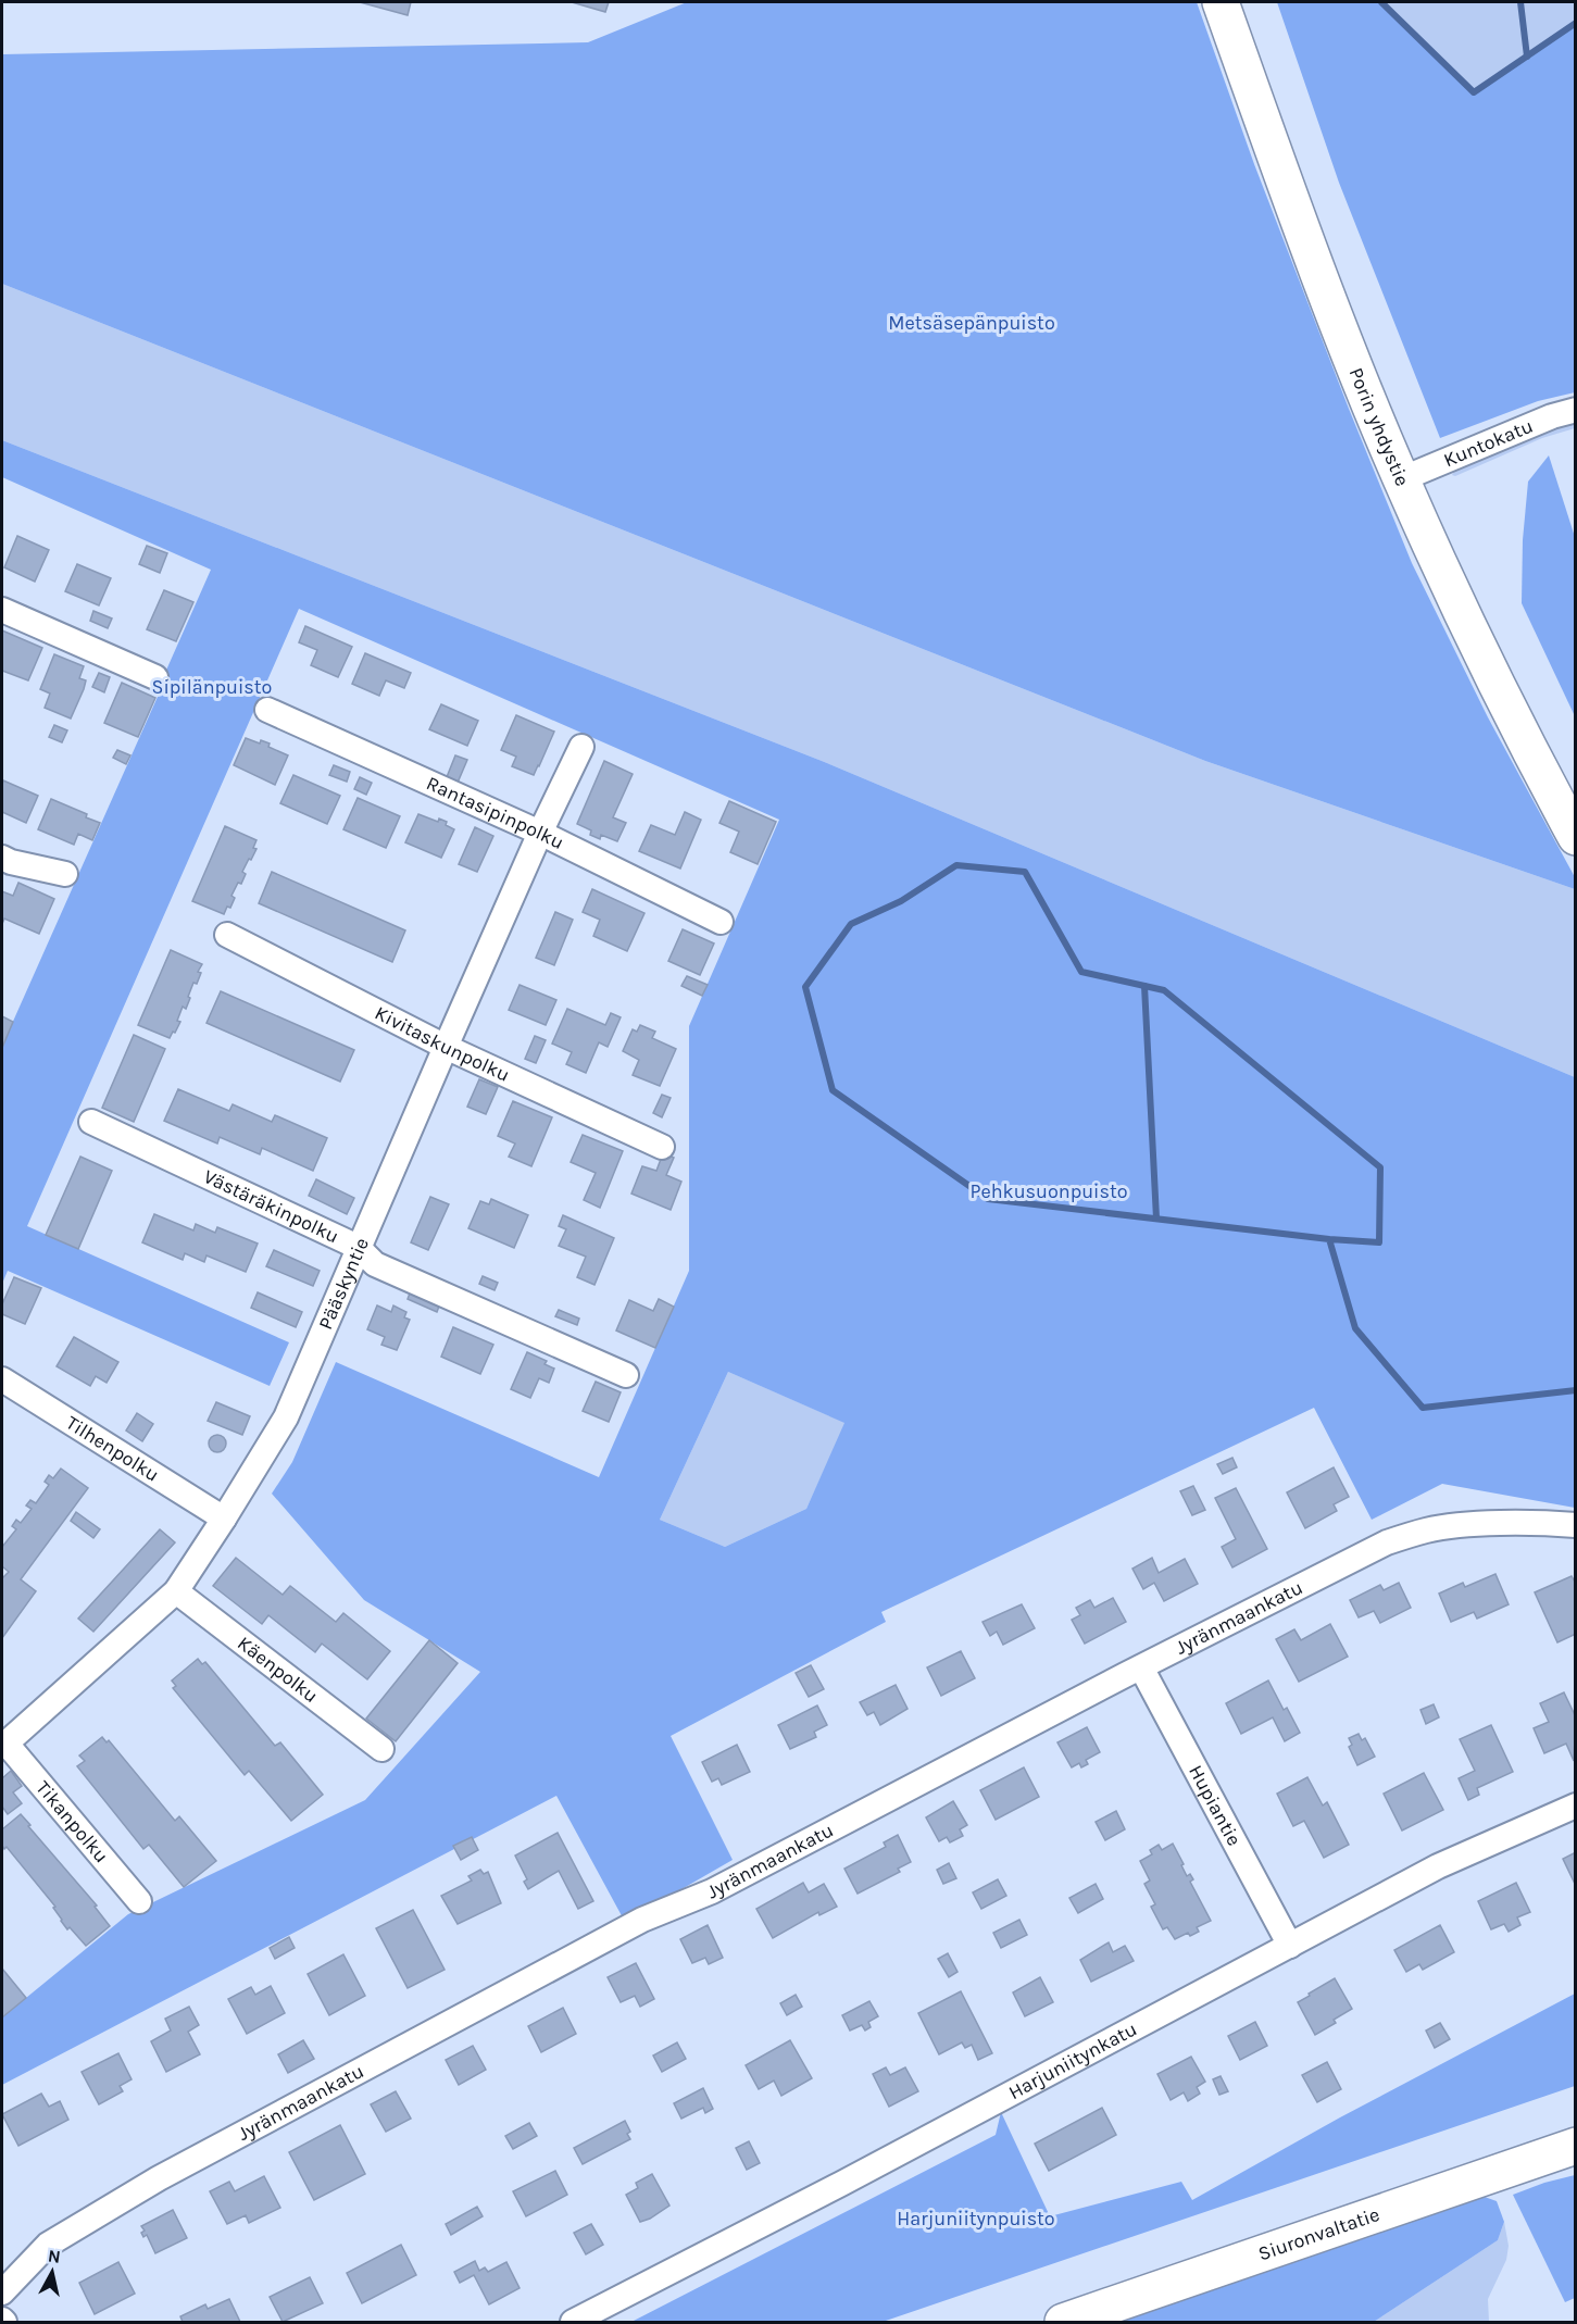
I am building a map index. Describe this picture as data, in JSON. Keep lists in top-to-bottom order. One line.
{"streets":{"main road":["Porin yhdystie","Siuronvaltatie"],"street":["Kuntokatu","Rantasipinpolku","Kivitaskunpolku","Västäräkinpolku","Pääskyntie","Tilhenpolku","Jyränmaankatu","Käenpolku","Hupiantie","Tikanpolku","Harjuniitynkatu"]},"crossings":[["Porin yhdystie","Kuntokatu"],["Rantasipinpolku","Pääskyntie"],["Kivitaskunpolku","Pääskyntie"],["Västäräkinpolku","Pääskyntie"],["Pääskyntie","Tilhenpolku"],["Pääskyntie","Käenpolku"],["Pääskyntie","Tikanpolku"],["Jyränmaankatu","Hupiantie"],["Hupiantie","Harjuniitynkatu"]],"parks":["Metsäsepänpuisto","Sipilänpuisto","Pehkusuonpuisto","Harjuniitynpuisto"],"north":"top"}
